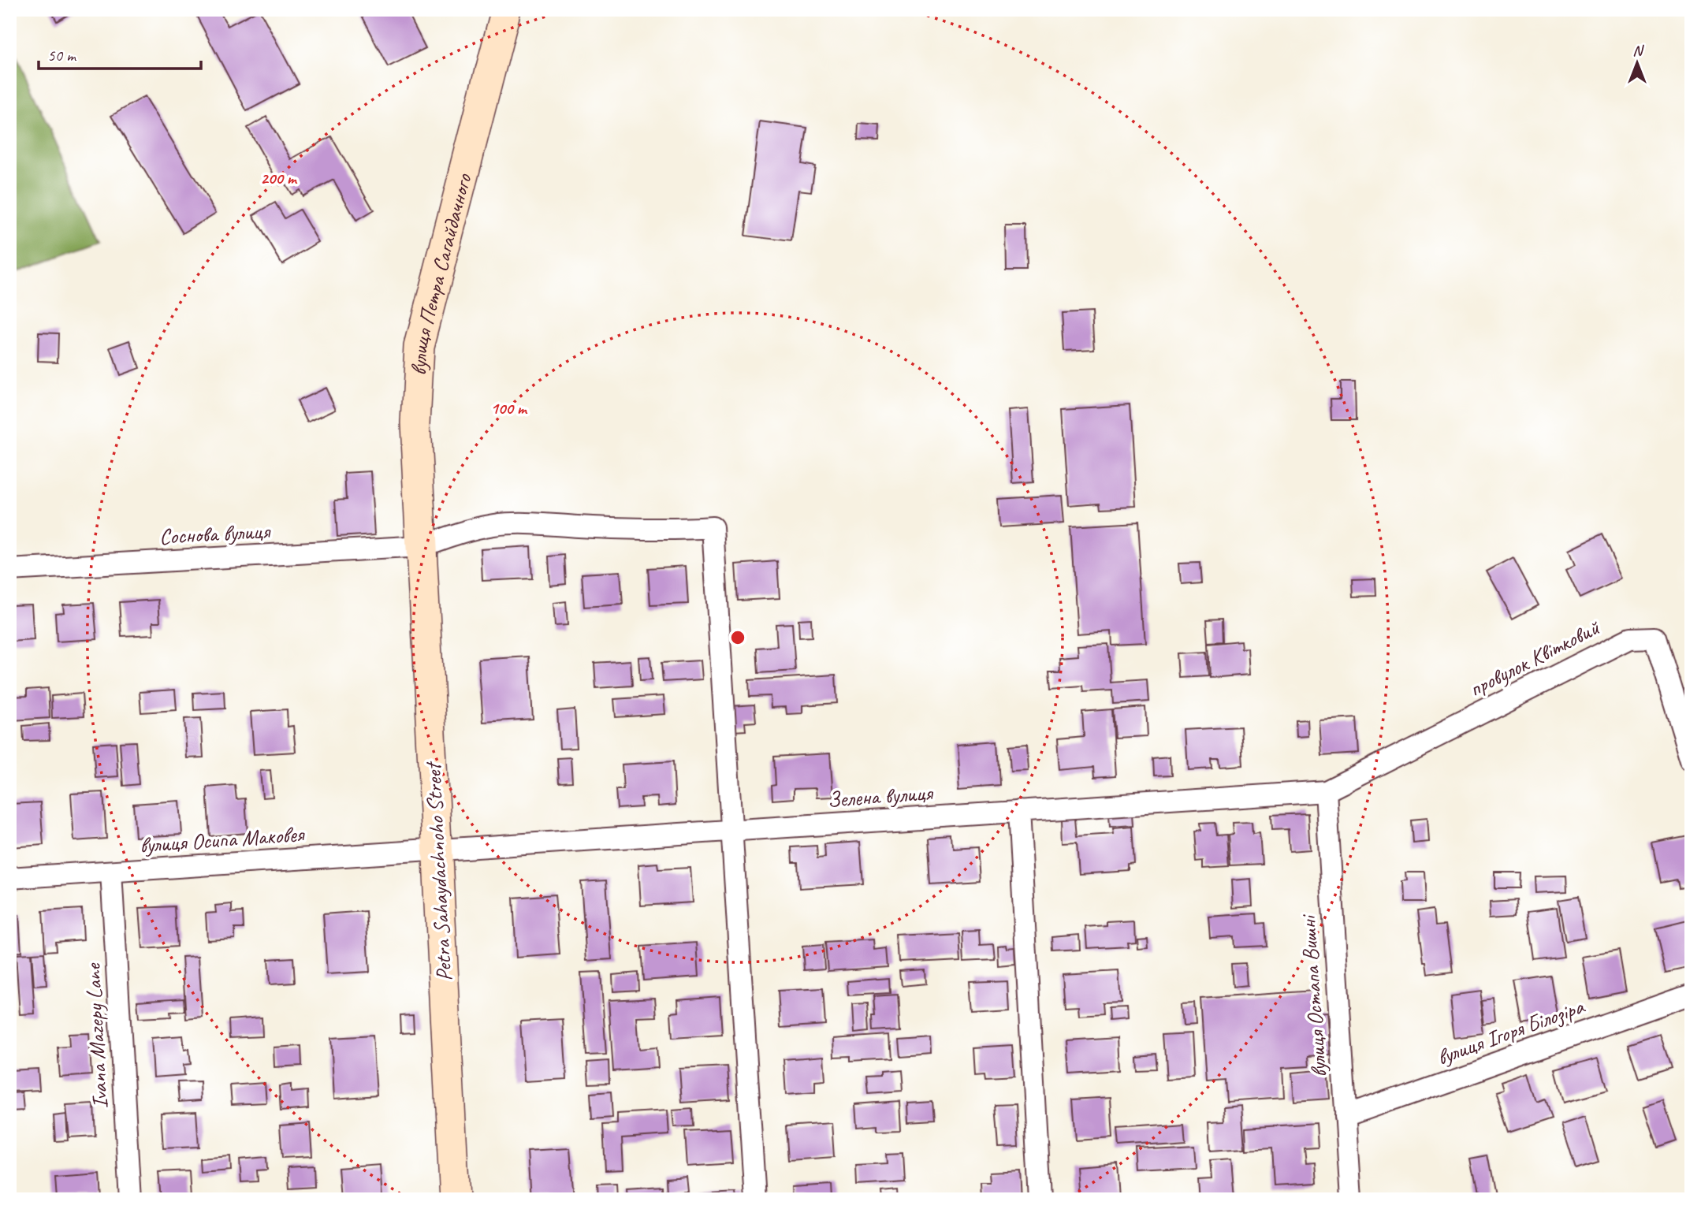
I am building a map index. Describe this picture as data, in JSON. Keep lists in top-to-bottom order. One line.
{"streets":{"street":["вулиця Петра Сагайдачного","Соснова вулиця","провулок Квітковий","Зелена вулиця","вулиця Осипа Маковея","Petra Sahaydachnoho Street","вулиця Остапа Вишні","вулиця Ігоря Білозіра","Ivana Mazepy Lane"]},"crossings":[["вулиця Петра Сагайдачного","Соснова вулиця"],["вулиця Петра Сагайдачного","Petra Sahaydachnoho Street"],["Соснова вулиця","Зелена вулиця"],["Соснова вулиця","Petra Sahaydachnoho Street"],["провулок Квітковий","Зелена вулиця"],["провулок Квітковий","вулиця Остапа Вишні"],["Зелена вулиця","вулиця Осипа Маковея"],["Зелена вулиця","Petra Sahaydachnoho Street"],["Зелена вулиця","вулиця Остапа Вишні"],["вулиця Осипа Маковея","Petra Sahaydachnoho Street"],["вулиця Осипа Маковея","Ivana Mazepy Lane"],["вулиця Остапа Вишні","вулиця Ігоря Білозіра"]],"scale_bar":"50 m","north":"top","rings":["200 m","100 m"]}
